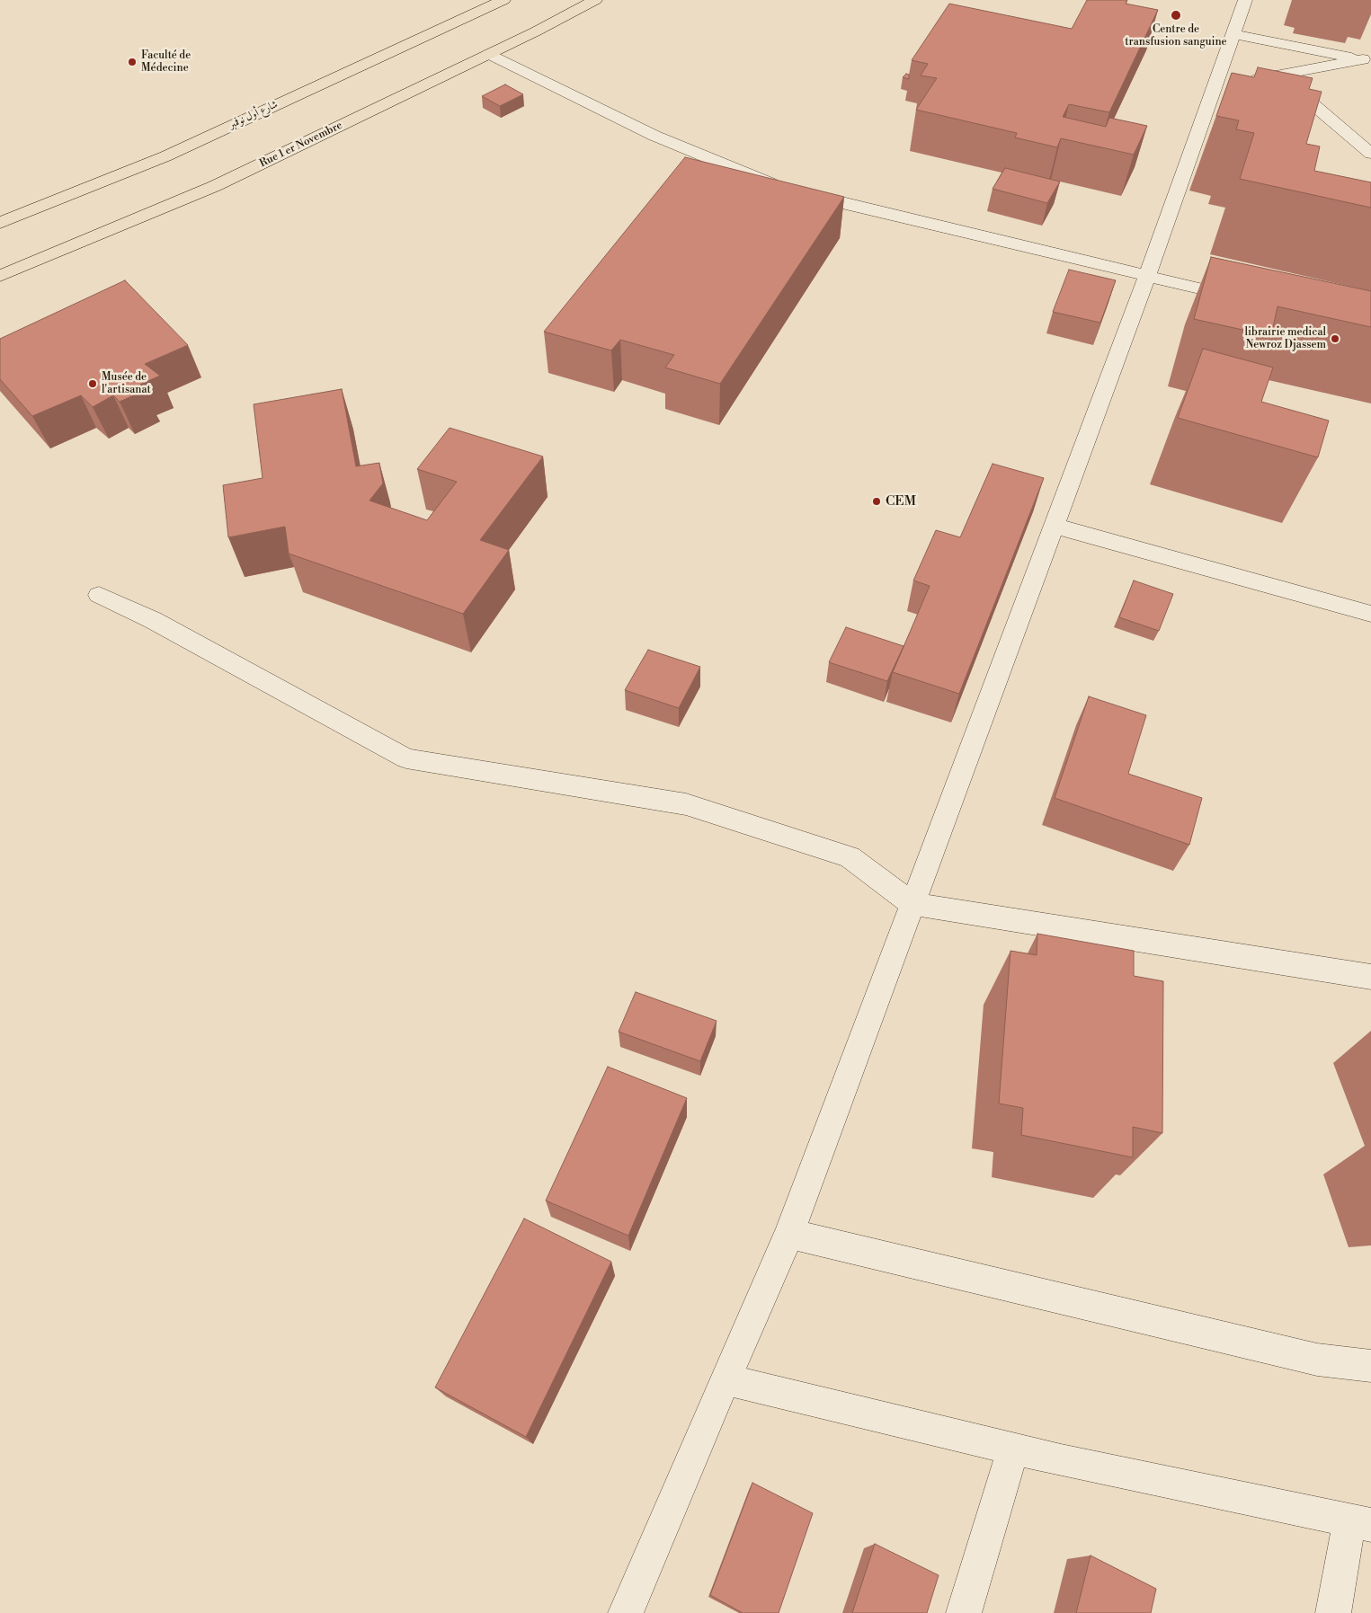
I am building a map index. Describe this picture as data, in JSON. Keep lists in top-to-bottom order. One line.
{"streets":{"main road":["شارع أول نوفمبر","Rue 1 er Novembre"]},"places":["Centre de transfusion sanguine","Faculté de Médecine","librairie medical Newroz Djassem","Musée de l'artisanat","CEM"]}
